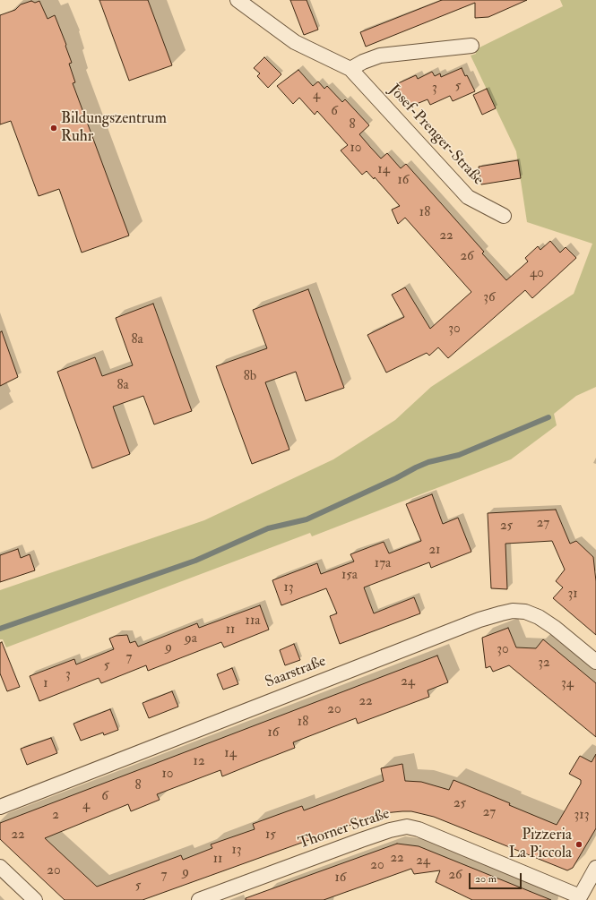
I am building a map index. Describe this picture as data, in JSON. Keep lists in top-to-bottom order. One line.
{"streets":{"street":["Josef-Prenger-Straße","Saarstraße","Thorner Straße"]},"places":["Bildungszentrum Ruhr","Pizzeria La Piccola"],"house_numbers":["5","3","4","6","8","10","14","16","18","22","26","40","36","30","8a","8b","8a","27","25","21","17a","15a","13","31","11a","11","9a","9","30","7","32","5","3","24","1","34","22","20","18","16","14","12","10","8","6","25","4","27","2","313","22","15","13","22","11","24","20","20","9","7","26","16","5"],"scale_bar":"20 m"}
